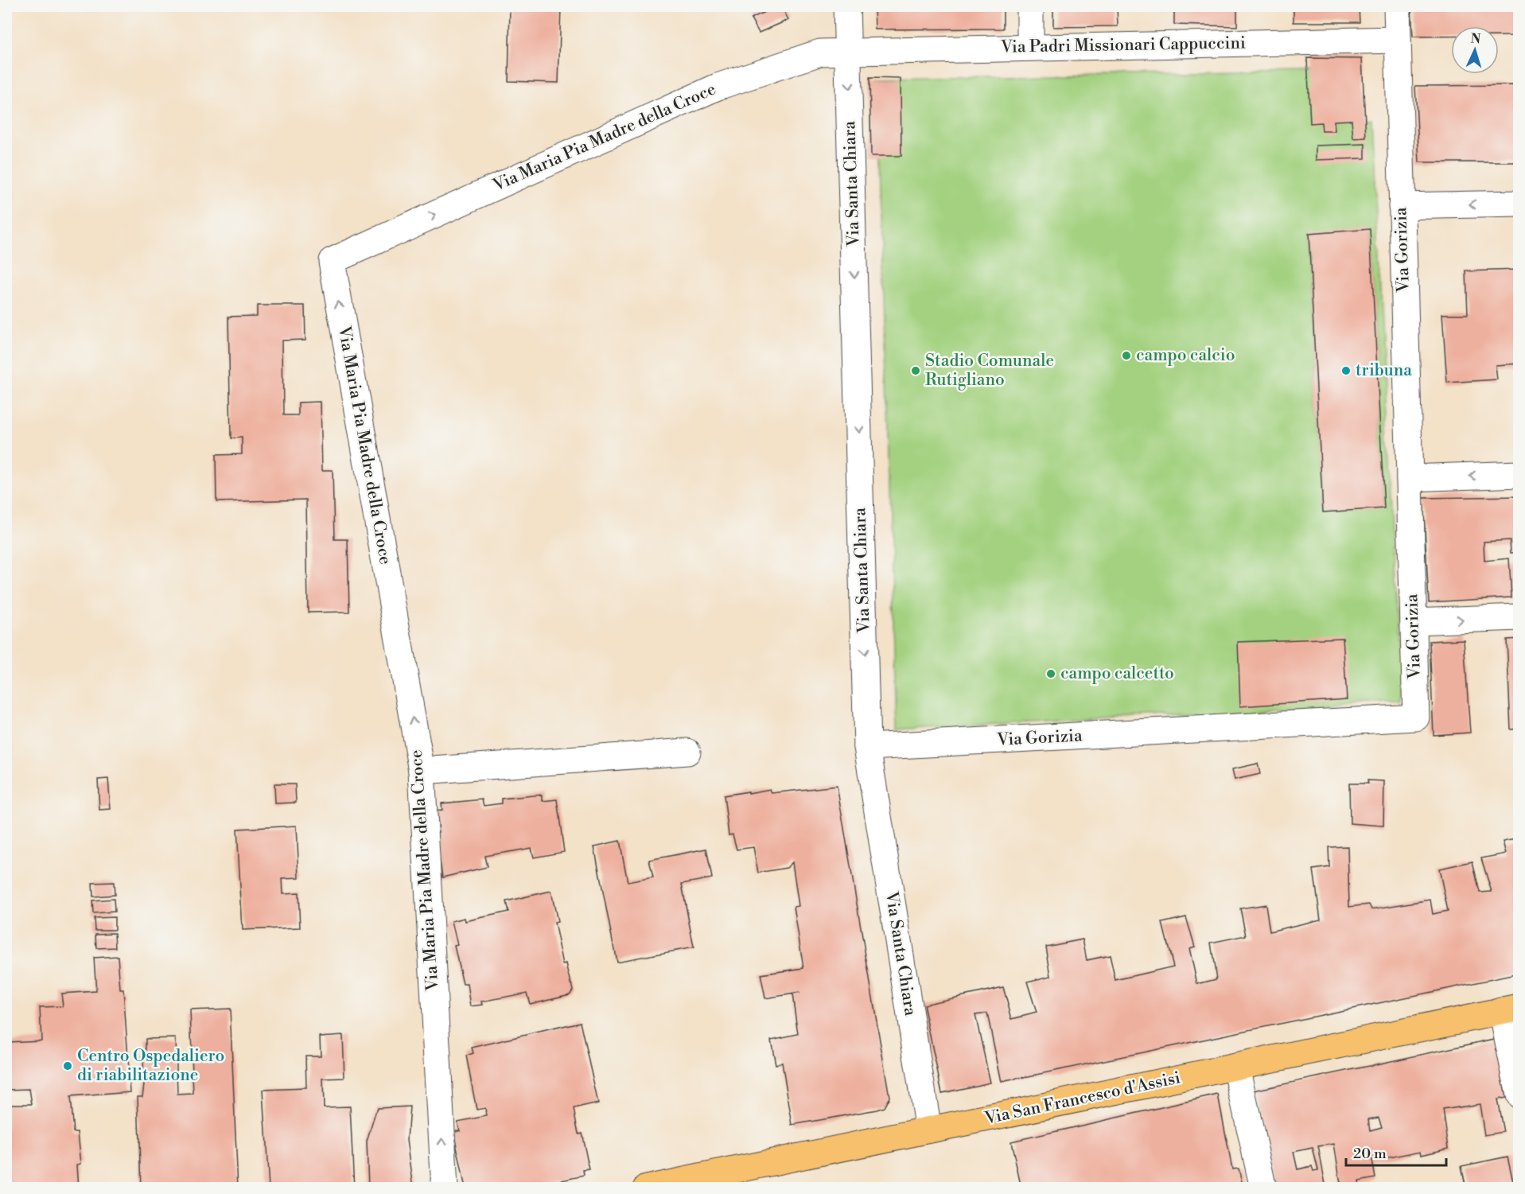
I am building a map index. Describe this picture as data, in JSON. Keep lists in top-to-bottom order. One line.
{"streets":{"main road":["Via San Francesco d'Assisi"],"street":["Via Padri Missionari Cappuccini","Via Maria Pia Madre della Croce","Via Santa Chiara","Via Gorizia"]},"crossings":[["Via Padri Missionari Cappuccini","Via Maria Pia Madre della Croce"],["Via Padri Missionari Cappuccini","Via Santa Chiara"],["Via Padri Missionari Cappuccini","Via Gorizia"],["Via Maria Pia Madre della Croce","Via Santa Chiara"],["Via Santa Chiara","Via Gorizia"],["Via Santa Chiara","Via San Francesco d'Assisi"]],"one_way":["Via Maria Pia Madre della Croce","Via Santa Chiara"],"places":["campo calcio","Stadio Comunale Rutigliano","tribuna","campo calcetto","Centro Ospedaliero di riabilitazione"],"scale_bar":"20 m","north":"top"}
